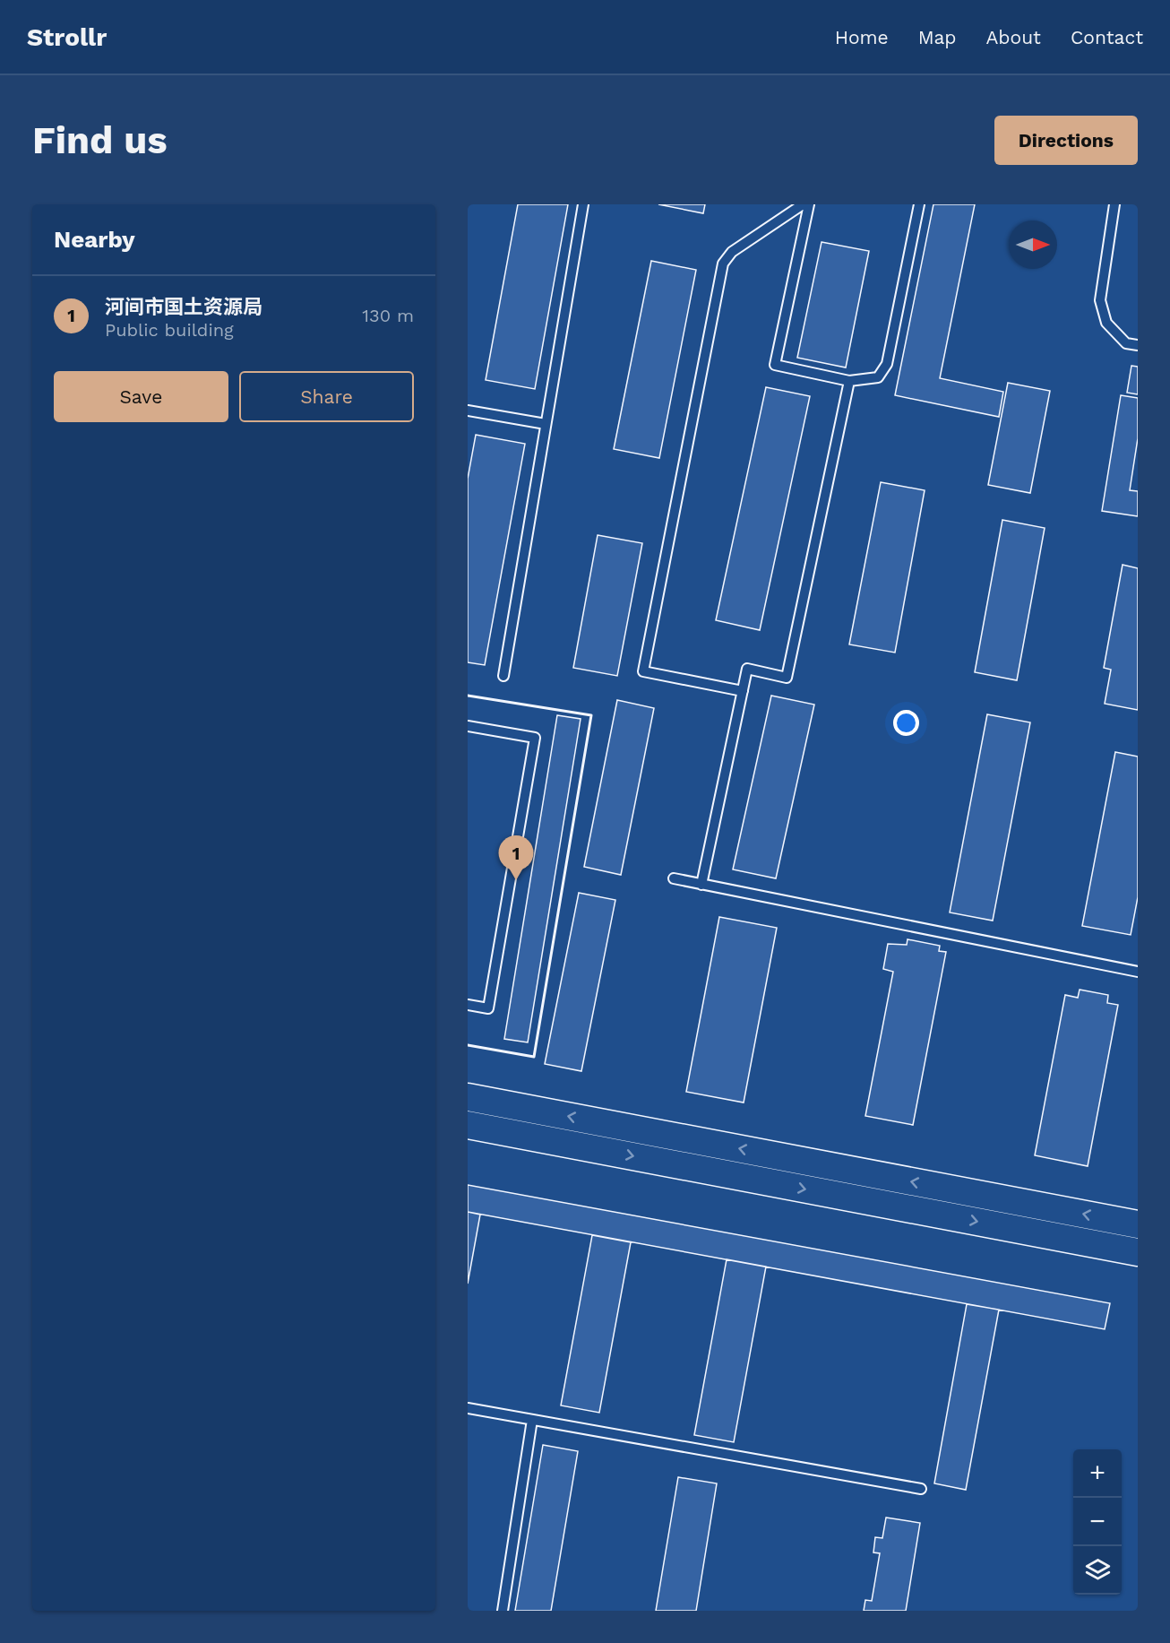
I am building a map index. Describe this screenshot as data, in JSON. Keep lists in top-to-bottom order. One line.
{"north":"right","page":{"header":"Strollr","nav":["Home","Map","About","Contact"],"buttons":["Directions",["Save","Share"]],"title":"Find us","heading":"Nearby","list":[{"mark":"1","name":"河间市国土资源局","note":"Public building","value":"130 m"}],"pins":"1","map_buttons":["+","−"]}}
